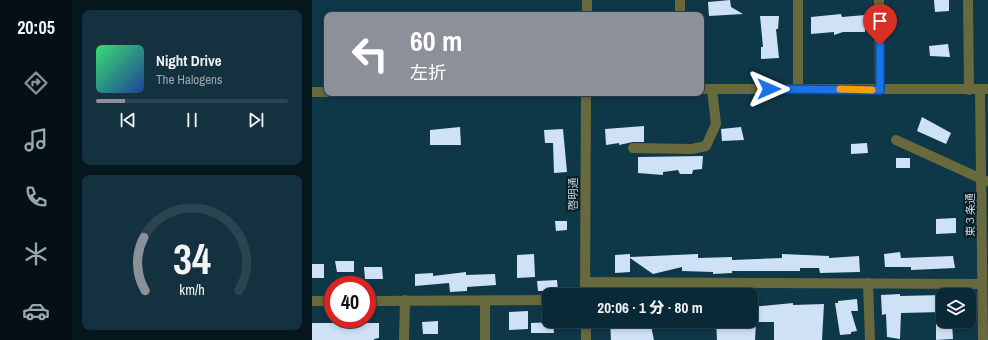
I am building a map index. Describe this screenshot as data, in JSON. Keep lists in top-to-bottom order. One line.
{"streets":{"street":["啓明通","東３条通"]},"page":{"tabs":"20:05","turn":["60 m","左折"],"song":["Night Drive","The Halogens"],"limit":"40","trip":"20:06 · 1 分 · 80 m","gauge":["34","km/h"]}}
